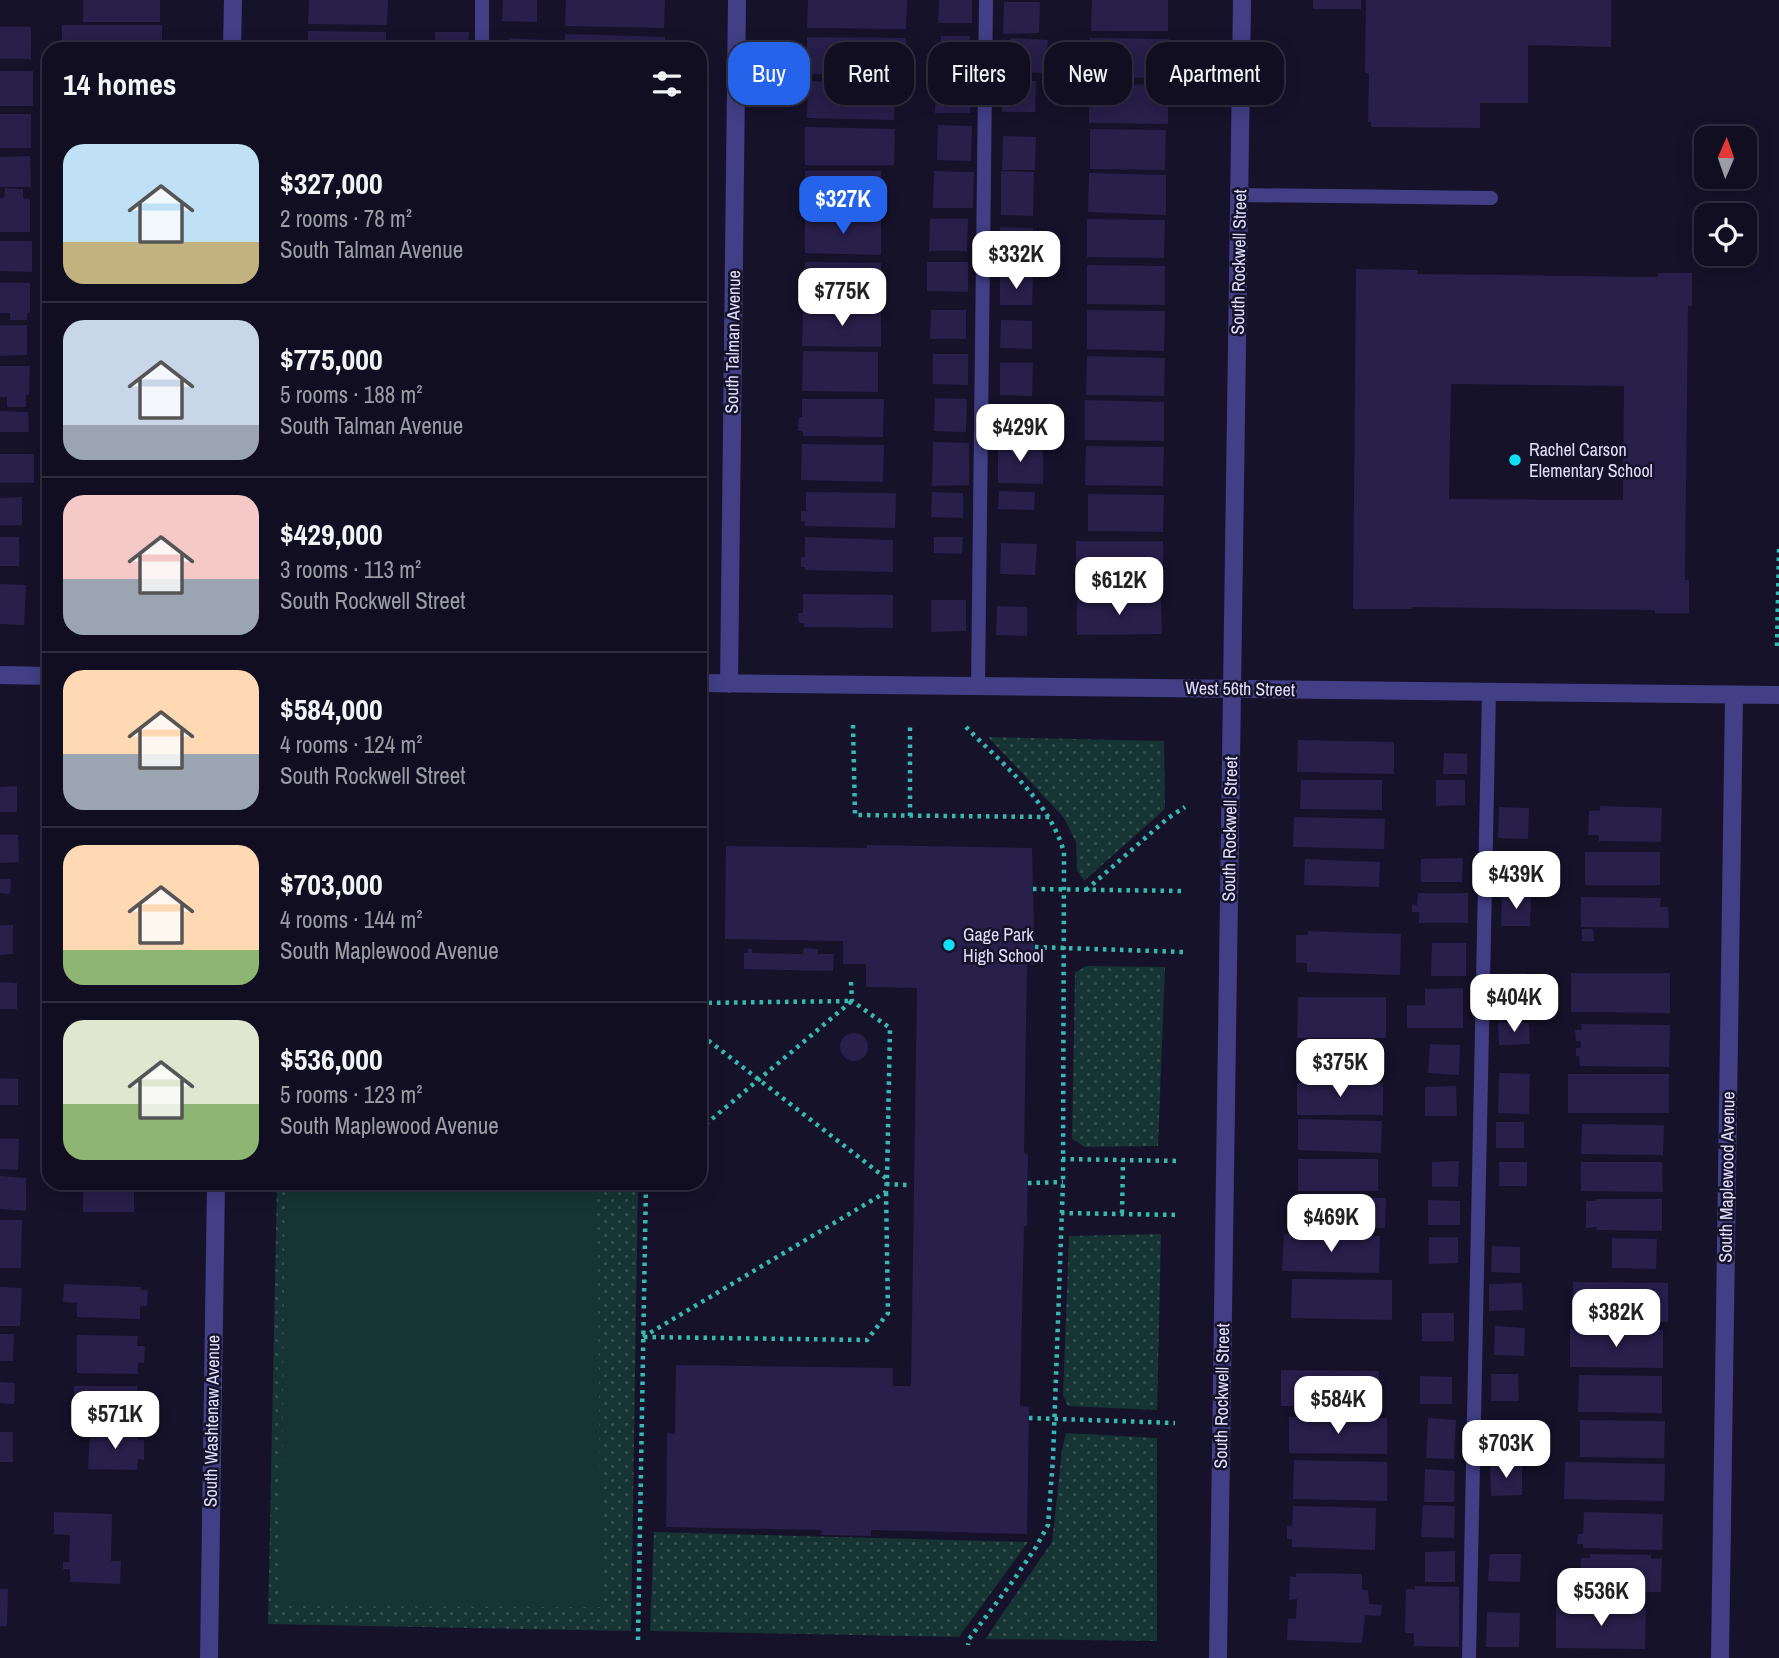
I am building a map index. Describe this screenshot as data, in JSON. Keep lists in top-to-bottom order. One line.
{"streets":{"street":["South Rockwell Street","South Talman Avenue","West 56th Street","South Maplewood Avenue","South Washtenaw Avenue"]},"crossings":[["South Rockwell Street","West 56th Street"],["South Talman Avenue","West 56th Street"],["West 56th Street","South Maplewood Avenue"]],"places":["Rachel Carson Elementary School","Gage Park High School"],"north":"top","page":{"chip":["Buy","Rent","Filters","New","Apartment"],"heading":"14 homes","list":[{"name":"$327,000","note":"2 rooms · 78 m² · South Talman Avenue"},{"name":"$775,000","note":"5 rooms · 188 m² · South Talman Avenue"},{"name":"$429,000","note":"3 rooms · 113 m² · South Rockwell Street"},{"name":"$584,000","note":"4 rooms · 124 m² · South Rockwell Street"},{"name":"$703,000","note":"4 rooms · 144 m² · South Maplewood Avenue"},{"name":"$536,000","note":"5 rooms · 123 m² · South Maplewood Avenue"}],"price":["$327K","$332K","$775K","$429K","$612K","$439K","$404K","$375K","$469K","$382K","$584K","$571K","$703K","$536K"]}}
